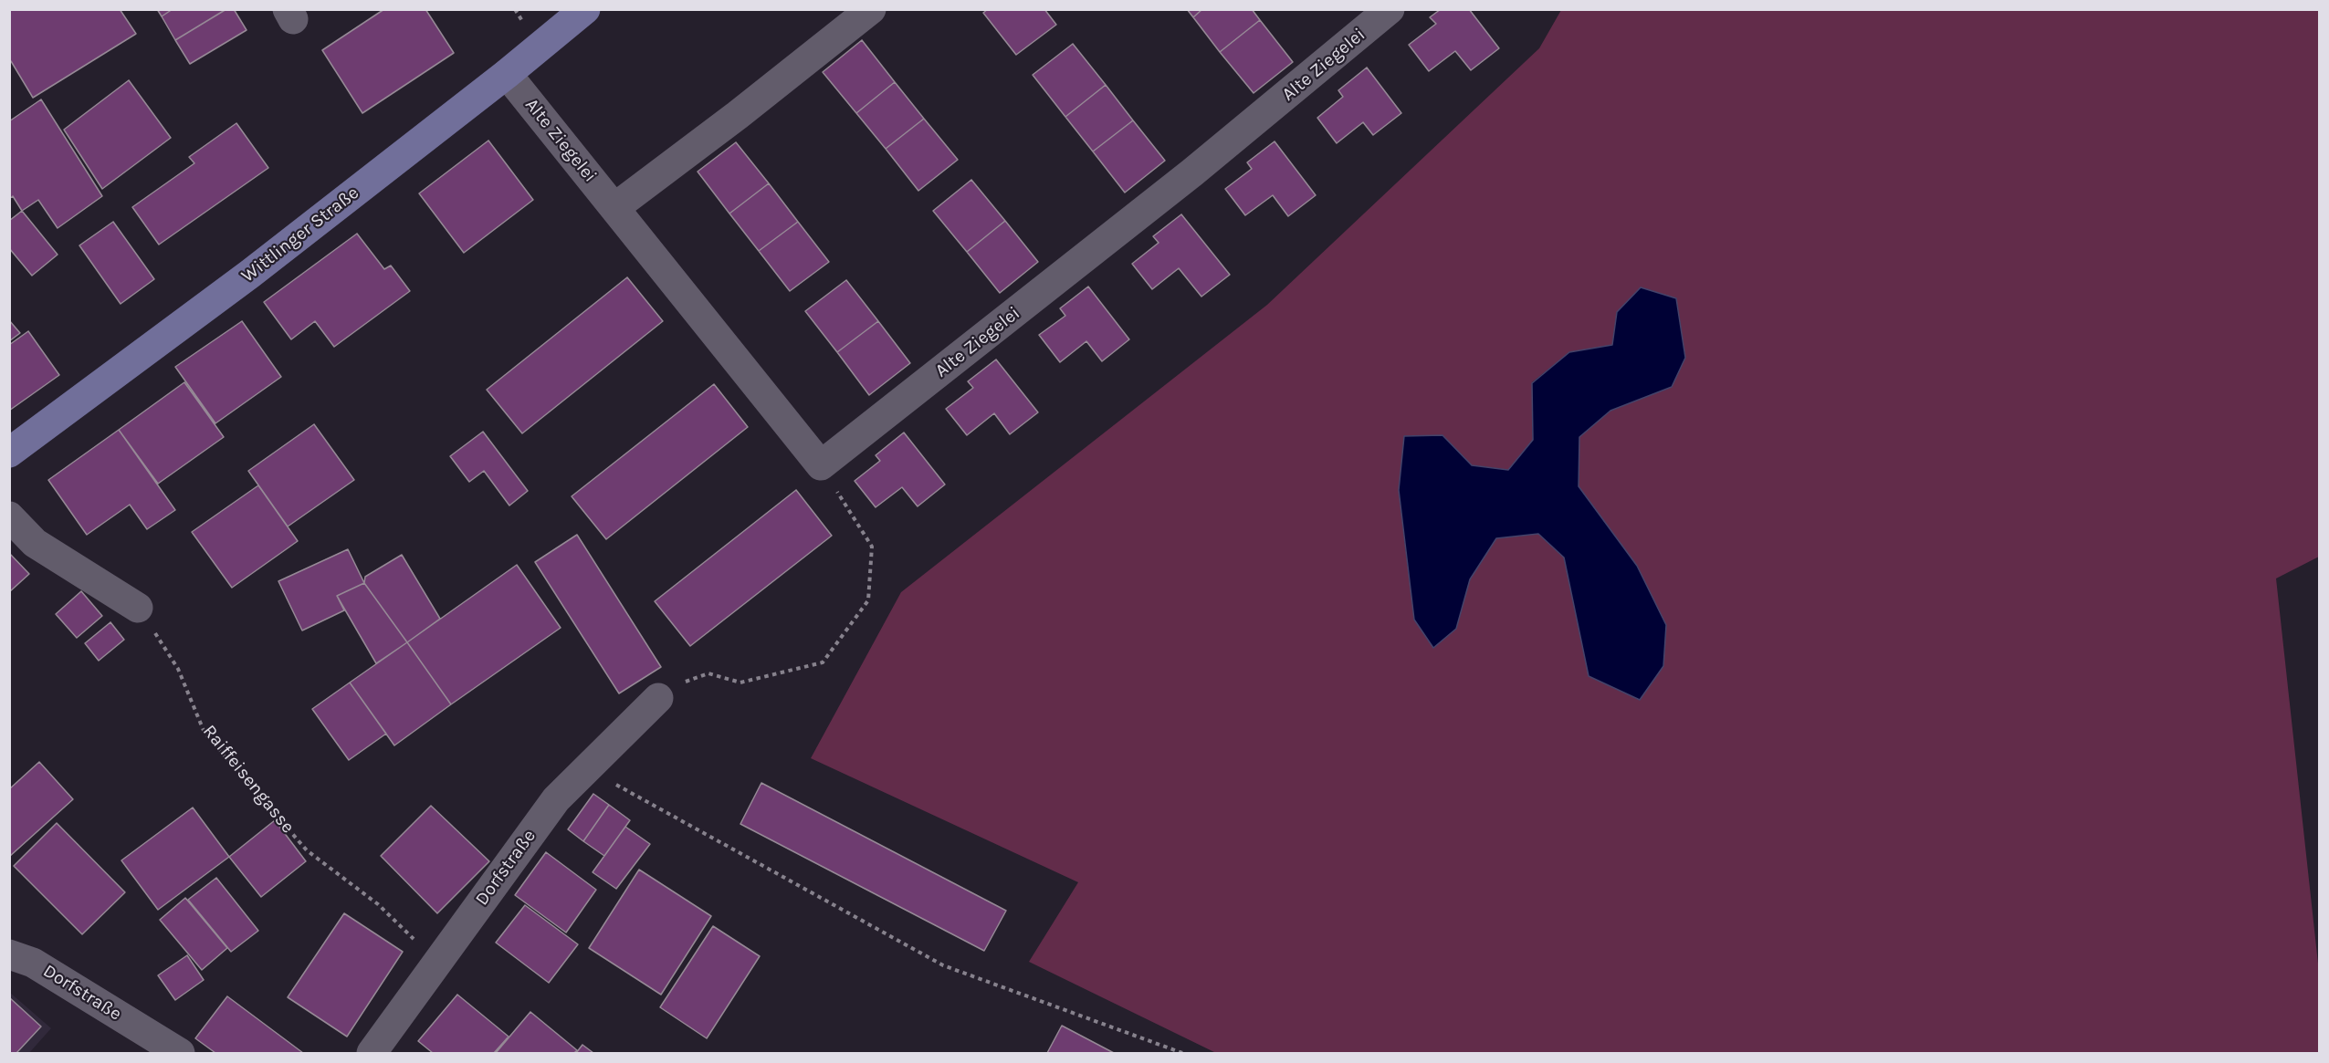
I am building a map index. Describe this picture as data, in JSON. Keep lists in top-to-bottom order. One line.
{"streets":{"main road":["Wittlinger Straße"],"street":["Alte Ziegelei","Dorfstraße"],"path":["Raiffeisengasse"]},"crossings":[["Alte Ziegelei","Wittlinger Straße"],["Raiffeisengasse","Dorfstraße"]]}
